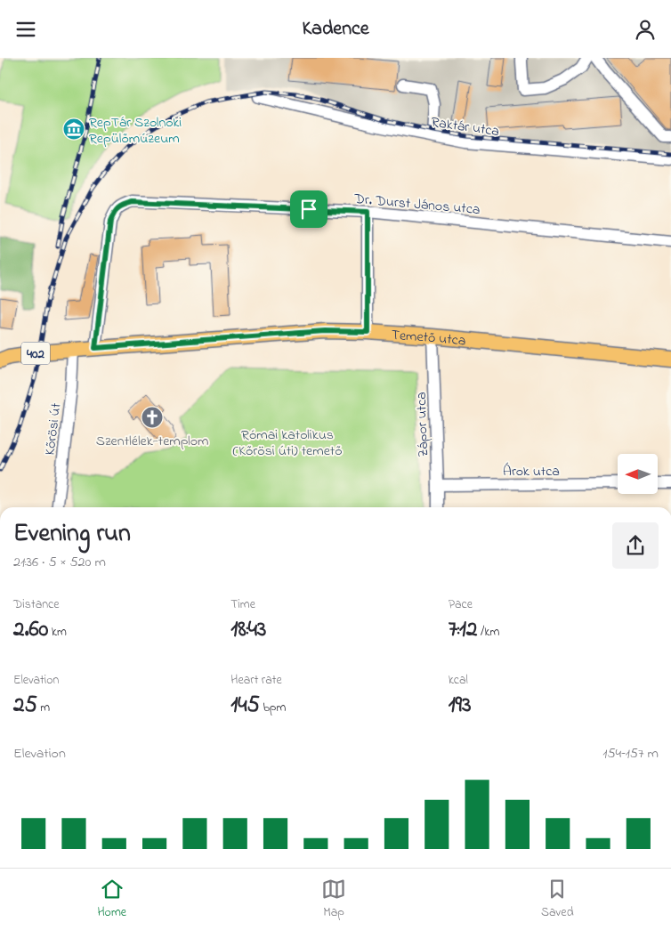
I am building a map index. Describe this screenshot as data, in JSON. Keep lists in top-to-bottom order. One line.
{"streets":{"main road":["Temető utca","402"],"street":["Raktár utca","Dr. Durst János utca","Zápor utca","Kőrösi út","Árok utca"]},"crossings":[["Dr. Durst János utca","Temető utca"],["Temető utca","Zápor utca"],["Temető utca","Kőrösi út"],["Zápor utca","Árok utca"]],"parks":["Római katolikus (Kőrösi úti) temető"],"places":{"museum":["RepTár Szolnoki Repülőmúzeum"],"church":["Szentlélek-templom"]},"north":"left","page":{"header":"Kadence","heading":["Evening run","21:36 · 5 × 520 m"],"stats":[["Distance","2.60 km"],["Time","18:43"],["Pace","7:12 /km"],["Elevation","25 m"],["Heart rate","145 bpm"],["kcal","193"]],"chart":["Elevation","154–157 m"],"tabs":["Home","Map","Saved"]}}
